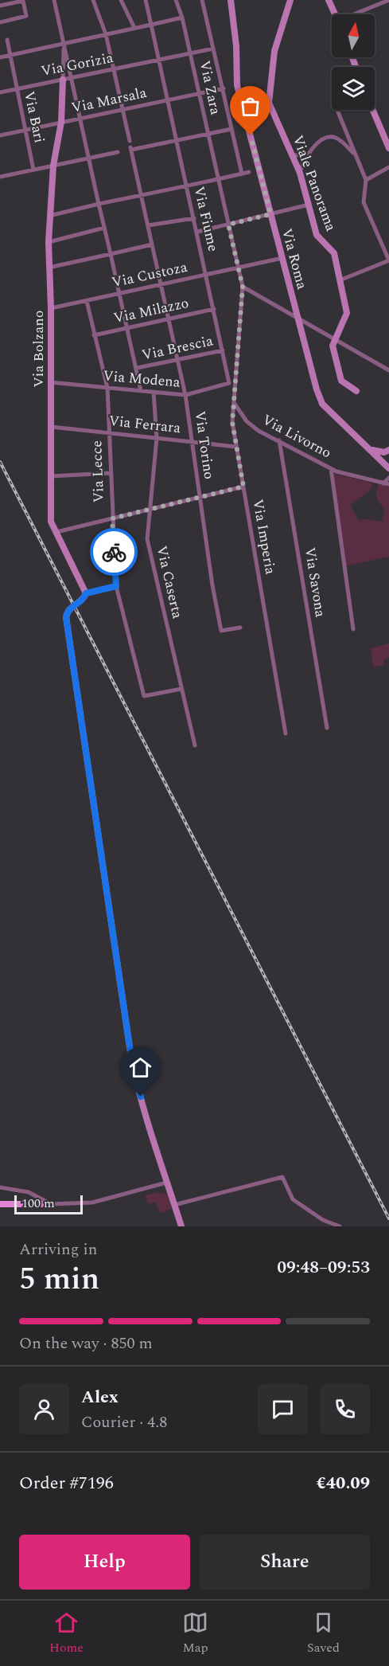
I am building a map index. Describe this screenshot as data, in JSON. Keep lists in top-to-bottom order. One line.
{"streets":{"street":["Via Gorizia","Via Zara","Via Marsala","Via Bari","Viale Panorama","Via Fiume","Via Roma","Via Custoza","Via Milazzo","Via Brescia","Via Bolzano","Via Modena","Via Ferrara","Via Livorno","Via Torino","Via Lecce","Via Imperia","Via Caserta","Via Savona"]},"crossings":[["Via Gorizia","Via Zara"],["Via Gorizia","Via Bari"],["Via Gorizia","Via Fiume"],["Via Gorizia","Via Bolzano"],["Via Zara","Via Marsala"],["Via Zara","Via Custoza"],["Via Zara","Via Imperia"],["Via Marsala","Via Bari"],["Via Marsala","Via Fiume"],["Via Marsala","Via Bolzano"],["Via Fiume","Via Custoza"],["Via Fiume","Via Milazzo"],["Via Fiume","Via Brescia"],["Via Fiume","Via Modena"],["Via Roma","Via Custoza"],["Via Custoza","Via Bolzano"],["Via Custoza","Via Torino"],["Via Custoza","Via Lecce"],["Via Milazzo","Via Torino"],["Via Milazzo","Via Lecce"],["Via Brescia","Via Torino"],["Via Bolzano","Via Modena"],["Via Bolzano","Via Ferrara"],["Via Modena","Via Torino"],["Via Modena","Via Lecce"],["Via Modena","Via Caserta"],["Via Ferrara","Via Torino"],["Via Ferrara","Via Lecce"],["Via Ferrara","Via Imperia"],["Via Ferrara","Via Caserta"],["Via Livorno","Via Imperia"],["Via Livorno","Via Savona"],["Via Lecce","Via Caserta"]],"scale_bar":"100 m","north":"top","page":{"scale":"100 m","heading":["5 min","Arriving in","09:48–09:53"],"panel":["Alex","Courier · 4.8","Order #7196","€40.09"],"bar":"On the way · 850 m","buttons":["Help","Share"],"tabs":["Home","Map","Saved"]}}
